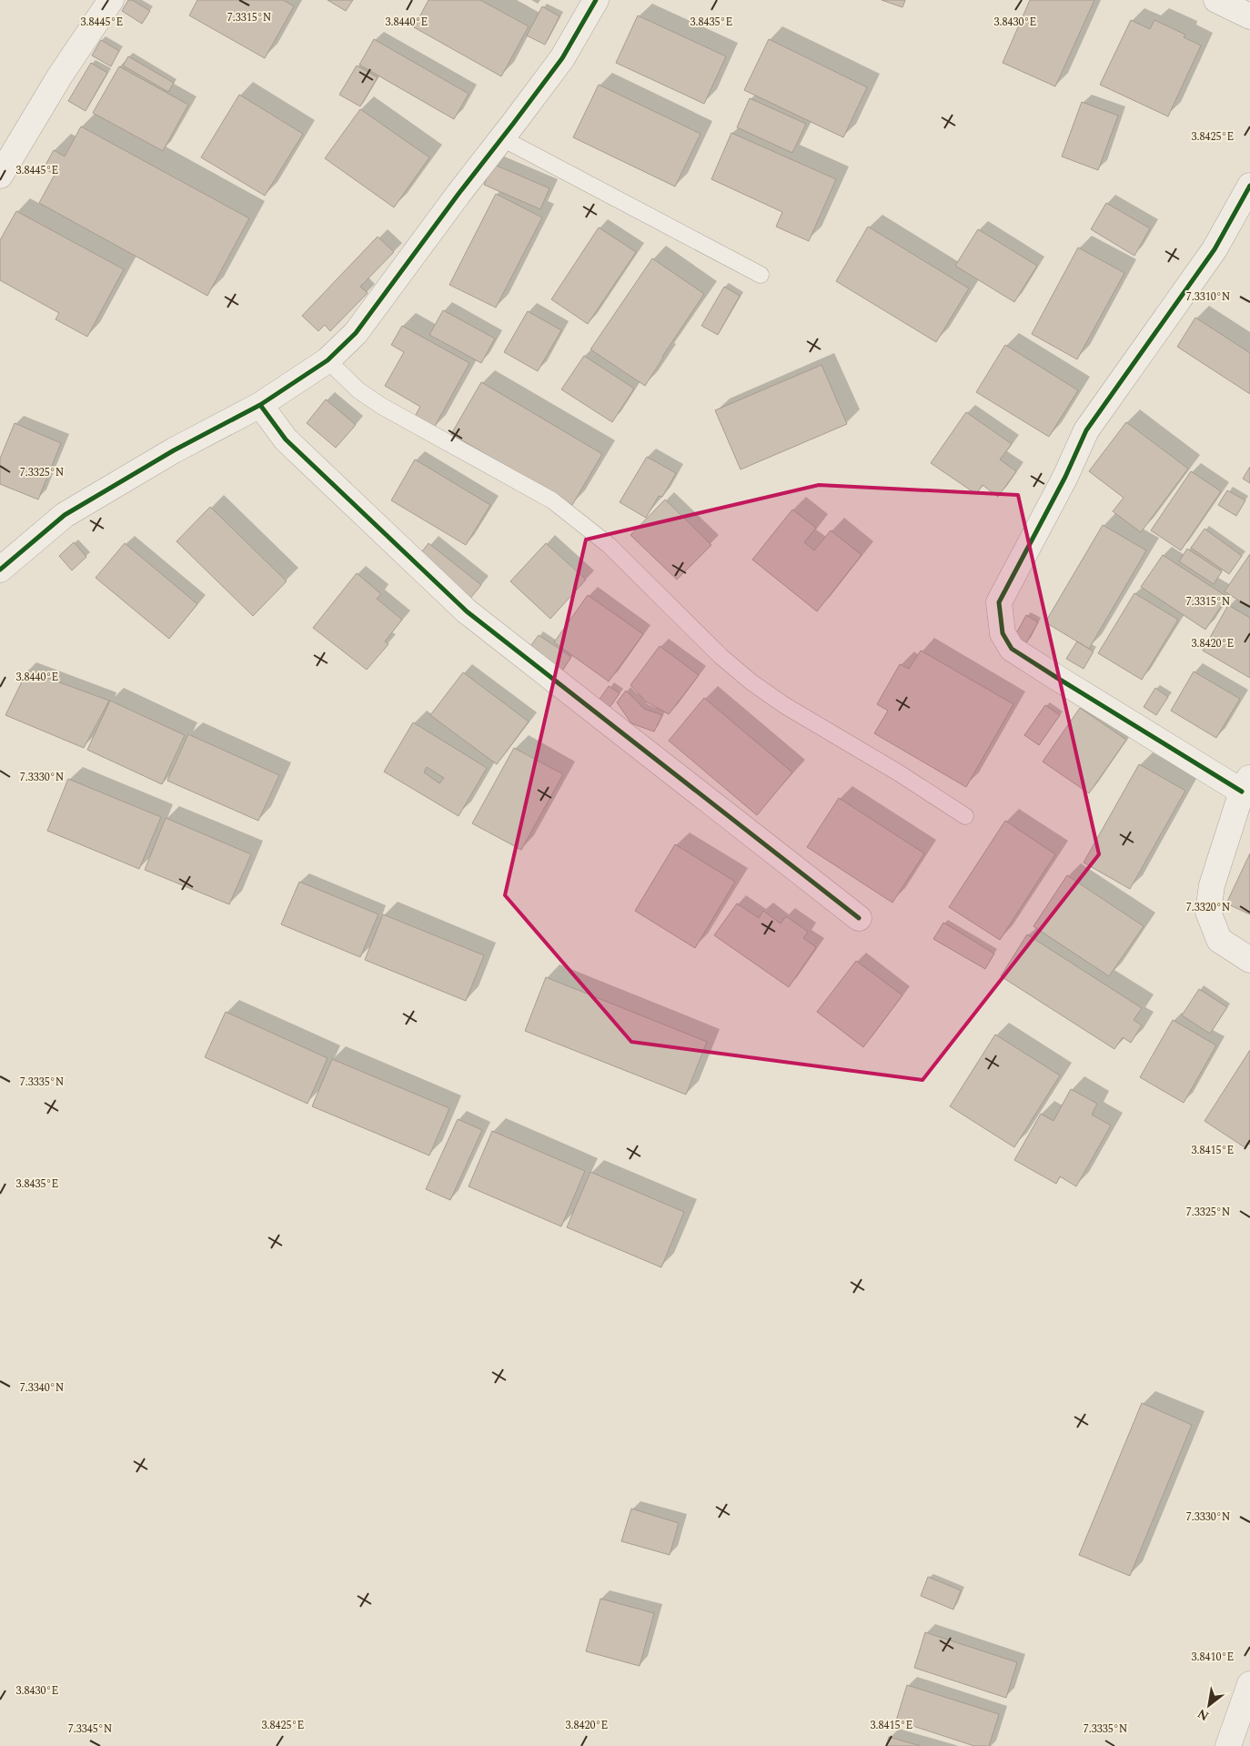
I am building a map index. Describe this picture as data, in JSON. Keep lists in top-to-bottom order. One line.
{"north":"bottom left","coordinates":["7.3315°N","3.8445°E","3.8435°E","3.8440°E","3.8430°E","3.8425°E","7.3310°N","7.3325°N","3.8420°E","7.3330°N","7.3320°N","7.3335°N","3.8415°E","7.3340°N","3.8410°E","7.3345°N"]}
